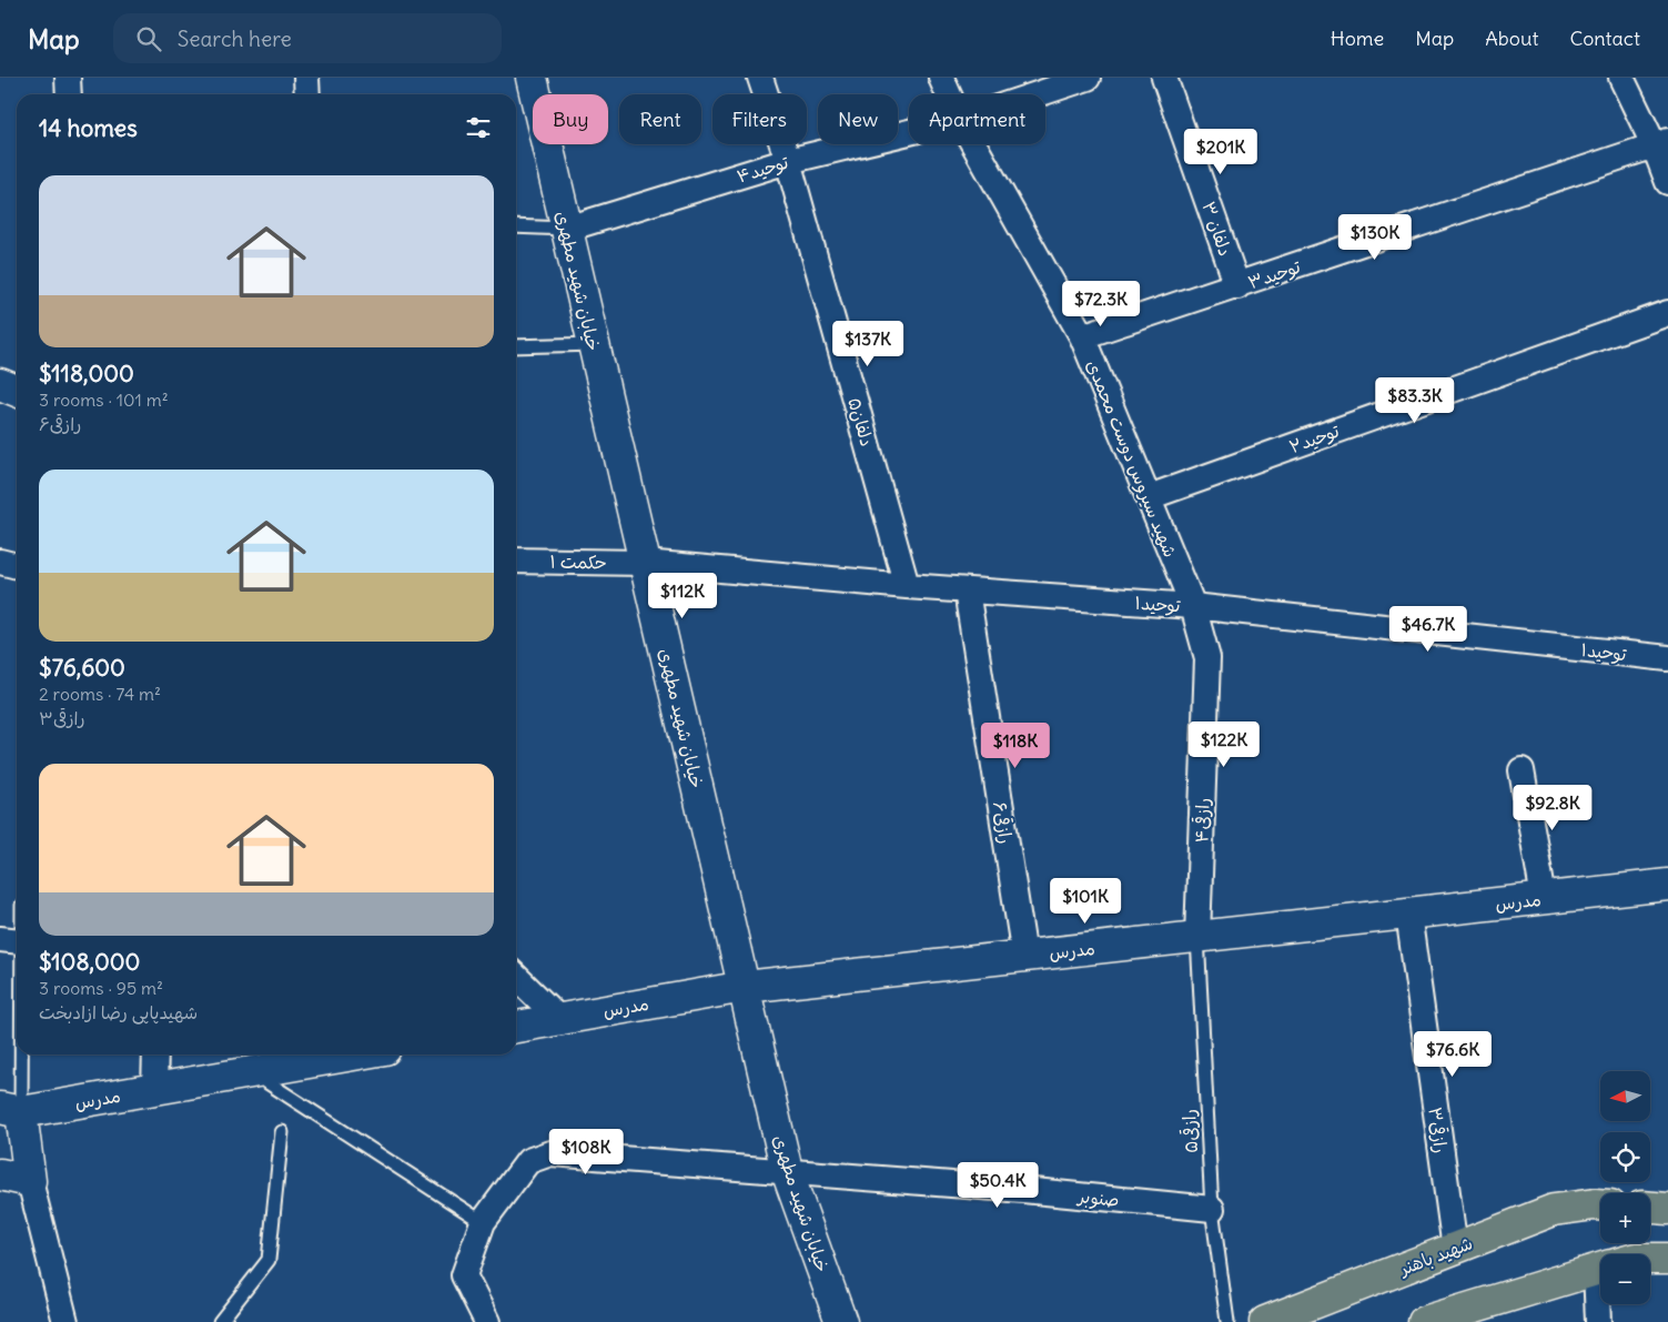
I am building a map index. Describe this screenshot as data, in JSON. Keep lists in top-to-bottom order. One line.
{"streets":{"main road":["شهید باهنر"],"street":["توحید۴","دلفان ۳","توحید۳","خیابان شهید مطهری","دلفان۵","توحید۲","شهید سیروس دوست محمدی","حکمت ۱","توحید۱","رازقی۴","رازقی۶","مدرس","رازقی۳","صنوبر"],"lane":["رازقی۵"]},"crossings":[["توحید۴","خیابان شهید مطهری"],["توحید۴","دلفان۵"],["دلفان ۳","توحید۳"],["توحید۳","شهید سیروس دوست محمدی"],["خیابان شهید مطهری","حکمت ۱"],["خیابان شهید مطهری","توحید۱"],["خیابان شهید مطهری","مدرس"],["خیابان شهید مطهری","صنوبر"],["دلفان۵","توحید۱"],["توحید۲","شهید سیروس دوست محمدی"],["شهید سیروس دوست محمدی","توحید۱"],["شهید سیروس دوست محمدی","رازقی۴"],["حکمت ۱","توحید۱"],["توحید۱","رازقی۴"],["توحید۱","رازقی۶"],["رازقی۴","مدرس"],["رازقی۴","رازقی۵"],["رازقی۶","مدرس"],["مدرس","رازقی۳"],["مدرس","رازقی۵"],["رازقی۳","شهید باهنر"],["رازقی۵","صنوبر"]],"north":"left","page":{"header":"Map","search":"Search here","nav":["Home","Map","About","Contact"],"chip":["Buy","Rent","Filters","New","Apartment"],"heading":"14 homes","price":["$201K","$130K","$72.3K","$137K","$83.3K","$112K","$46.7K","$122K","$118K","$92.8K","$101K","$76.6K","$108K","$50.4K"],"list":[{"name":"$118,000","note":"3 rooms · 101 m² · رازقی۶"},{"name":"$76,600","note":"2 rooms · 74 m² · رازقی۳"},{"name":"$108,000","note":"3 rooms · 95 m² · شهیدپاپی رضا ازادبخت"}],"map_buttons":["+","−"]}}
